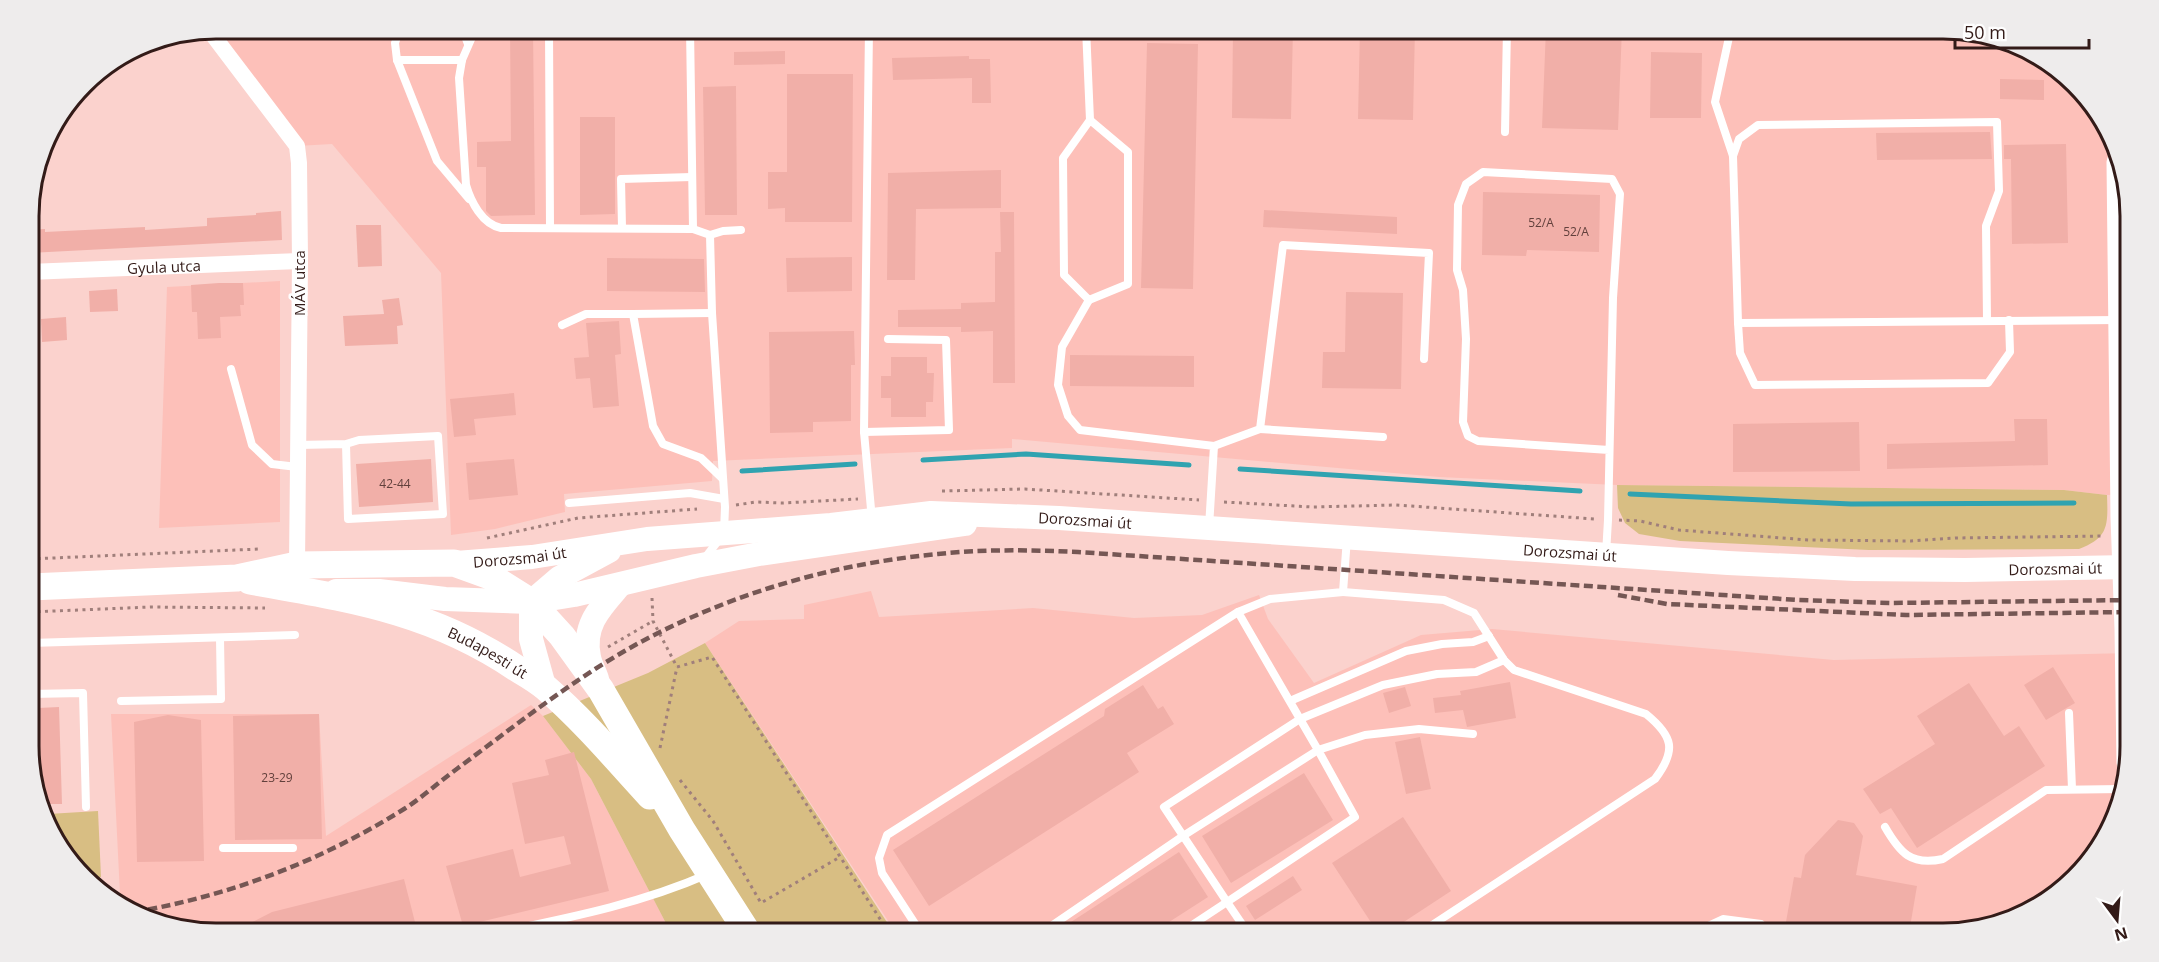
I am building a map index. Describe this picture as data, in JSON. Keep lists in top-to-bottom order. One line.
{"streets":{"main road":["Dorozsmai út","Budapesti út"],"street":["Gyula utca","MÁV utca"]},"crossings":[["Gyula utca","MÁV utca"],["MÁV utca","Dorozsmai út"],["Dorozsmai út","Budapesti út"]],"house_numbers":["52/A","52/A","42-44","23-29"],"scale_bar":"50 m","north":"bottom"}
